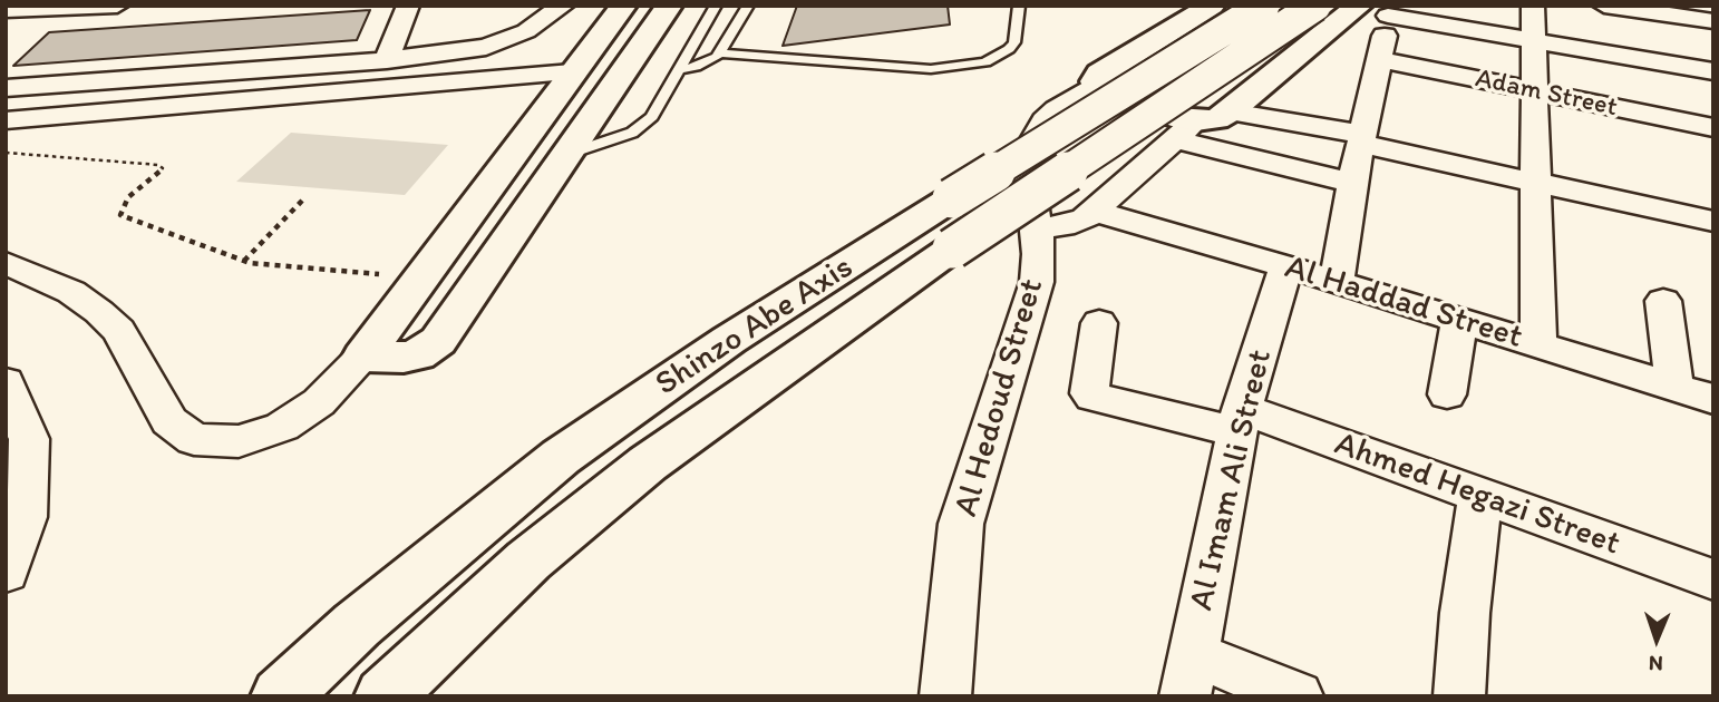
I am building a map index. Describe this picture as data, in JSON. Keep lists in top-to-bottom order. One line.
{"streets":{"main road":["Shinzo Abe Axis"],"street":["Adam Street","Al Haddad Street","Al Hedoud Street","Al Imam Ali Street","Ahmed Hegazi Street"]},"crossings":[["Al Haddad Street","Al Imam Ali Street"],["Al Imam Ali Street","Ahmed Hegazi Street"]],"north":"bottom"}
